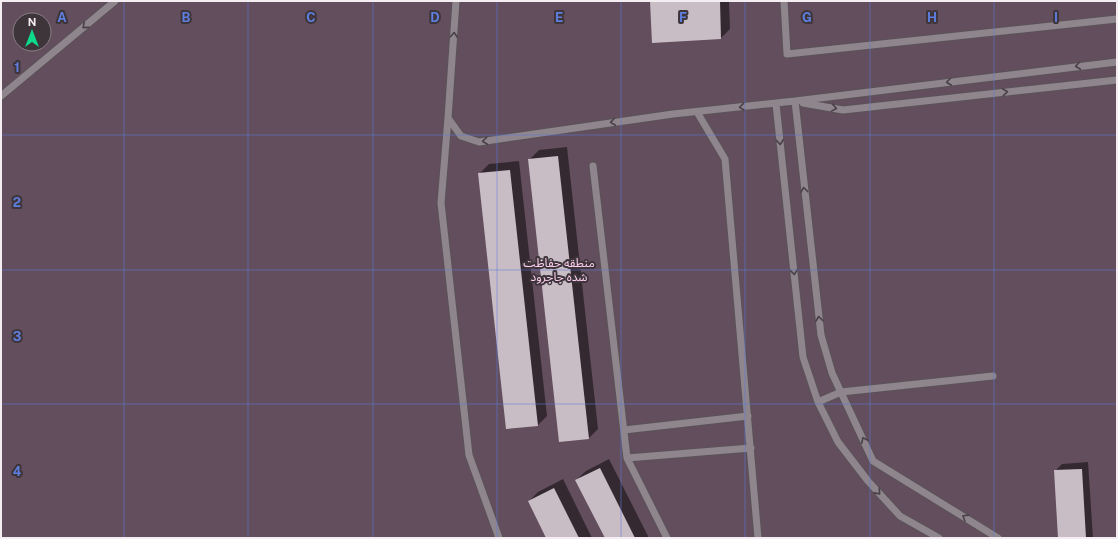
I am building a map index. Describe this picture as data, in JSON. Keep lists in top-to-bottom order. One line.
{"parks":["منطقه حفاظت شده جاجرود"],"north":"top","grid":{"columns":["A","B","C","D","E","F","G","H","I"],"rows":["1","2","3","4"]}}
